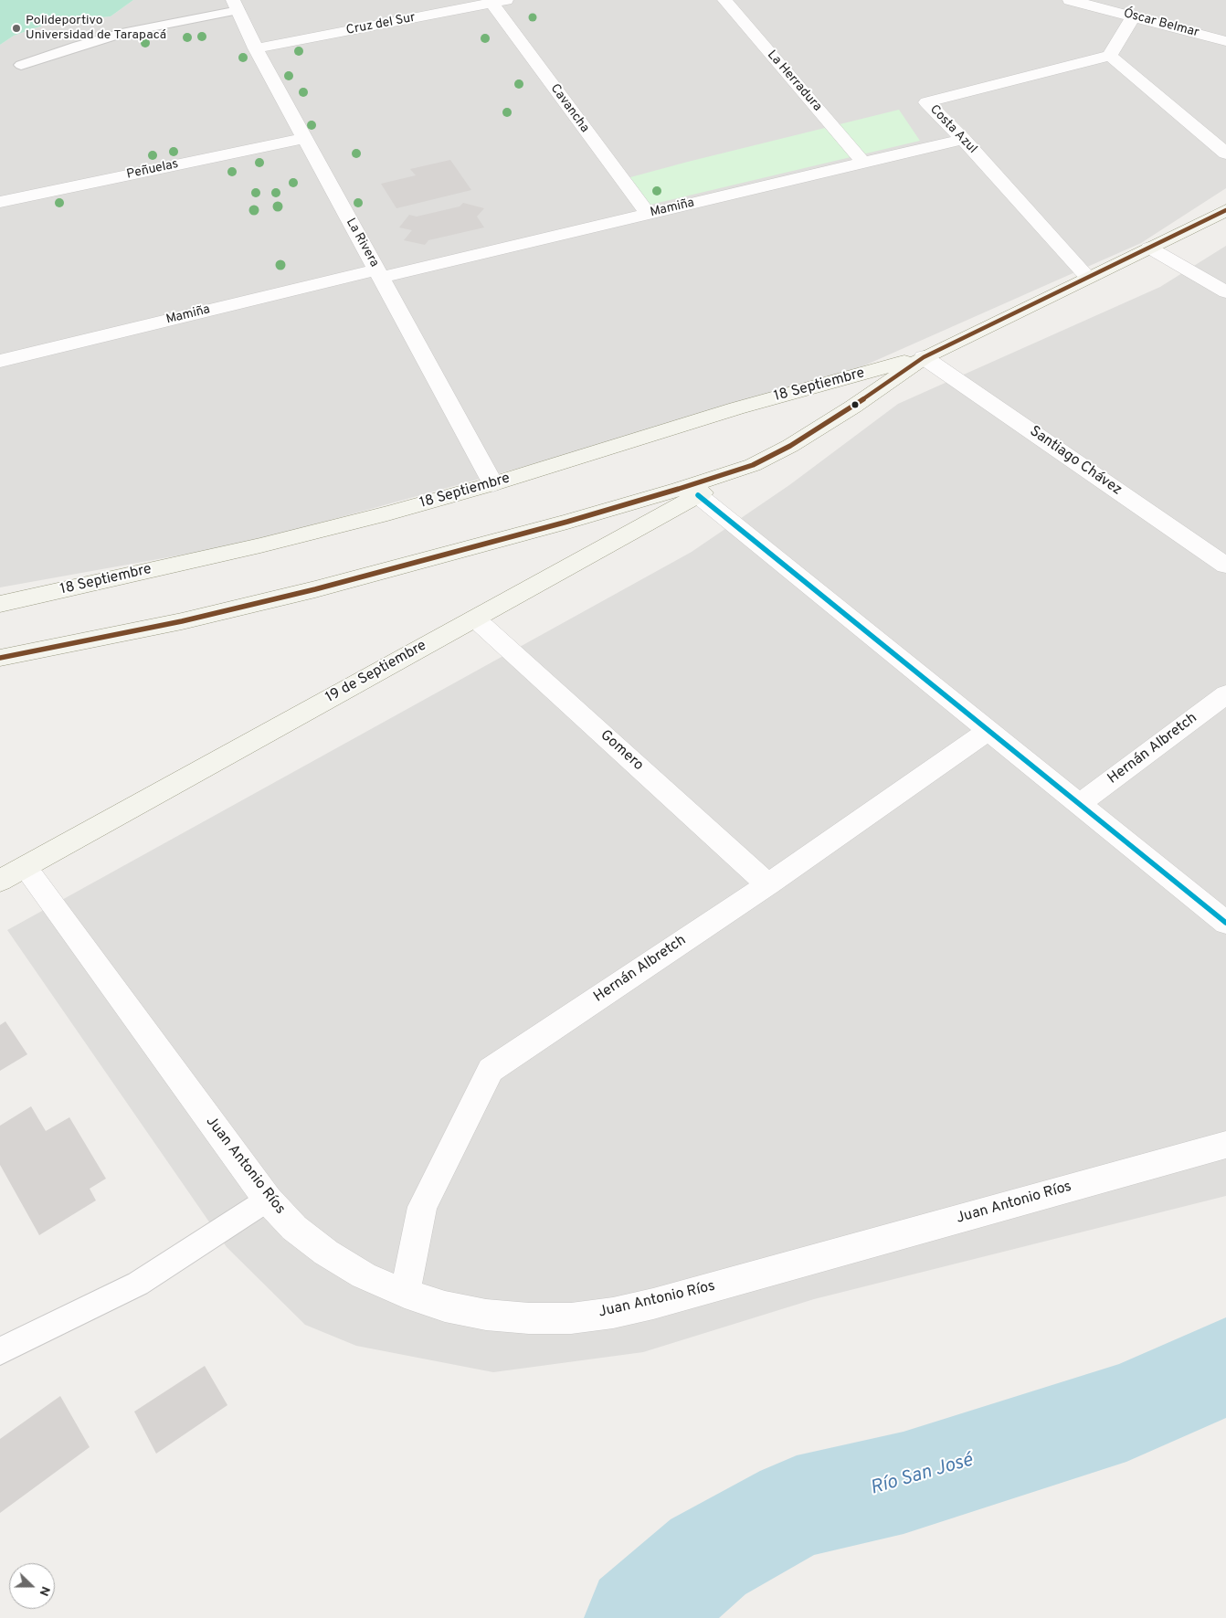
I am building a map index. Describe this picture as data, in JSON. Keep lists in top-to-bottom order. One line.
{"streets":{"main road":["18 Septiembre","19 de Septiembre"],"street":["Óscar Belmar","Cruz del Sur","La Herradura","Cavancha","Costa Azul","Peñuelas","Mamiña","La Rivera","Santiago Chávez","Hernán Albretch","Gomero","Juan Antonio Ríos"]},"crossings":[["Cruz del Sur","Cavancha"],["Cruz del Sur","La Rivera"],["La Herradura","Mamiña"],["Cavancha","Mamiña"],["Costa Azul","Mamiña"],["Peñuelas","La Rivera"],["Mamiña","La Rivera"],["La Rivera","18 Septiembre"],["18 Septiembre","Santiago Chávez"],["18 Septiembre","19 de Septiembre"],["19 de Septiembre","Gomero"],["19 de Septiembre","Juan Antonio Ríos"],["Hernán Albretch","Gomero"],["Hernán Albretch","Juan Antonio Ríos"]],"water":["Río San José"],"places":["Polideportivo Universidad de Tarapacá"],"north":"right"}
